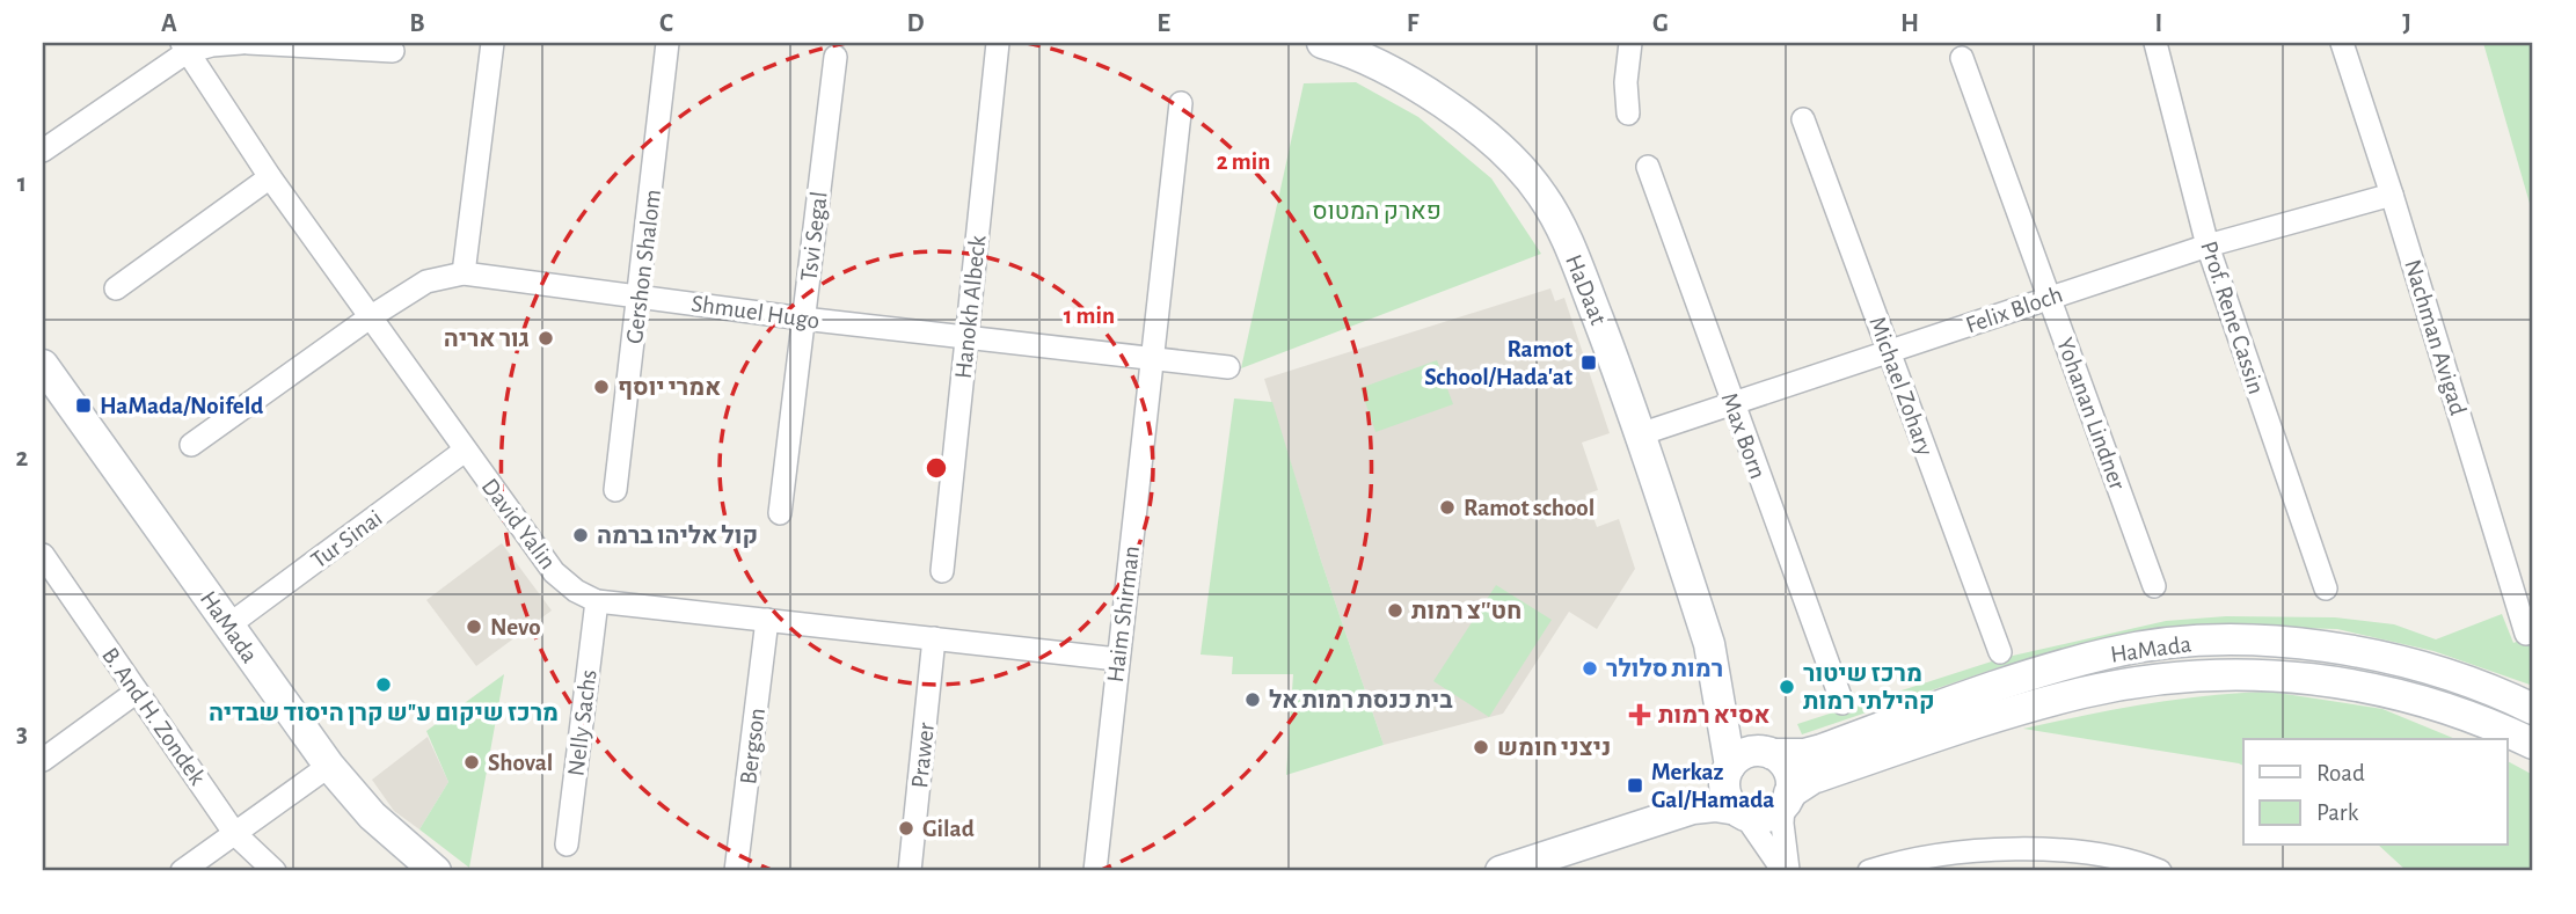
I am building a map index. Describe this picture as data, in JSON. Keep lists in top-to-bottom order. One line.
{"streets":{"street":["Tsvi Segal","Gershon Shalom","HaDaat","Hanokh Albeck","Felix Bloch","Shmuel Hugo","Prof. Rene Cassin","Nachman Avigad","Michael Zohary","Yohanan Lindner","Max Born","David Yalin","Tur Sinai","Haim Shirman","HaMada","B. And H. Zondek","Nelly Sachs","Bergson","Prawer"]},"crossings":[["Tsvi Segal","Shmuel Hugo"],["Gershon Shalom","Shmuel Hugo"],["HaDaat","Felix Bloch"],["HaDaat","HaMada"],["Hanokh Albeck","Shmuel Hugo"],["Felix Bloch","Prof. Rene Cassin"],["Felix Bloch","Nachman Avigad"],["Felix Bloch","Michael Zohary"],["Felix Bloch","Yohanan Lindner"],["Felix Bloch","Max Born"],["Shmuel Hugo","David Yalin"],["Shmuel Hugo","Haim Shirman"],["David Yalin","Tur Sinai"],["David Yalin","Haim Shirman"],["David Yalin","Nelly Sachs"],["David Yalin","Bergson"],["David Yalin","Prawer"],["Tur Sinai","HaMada"]],"parks":["פארק המטוס"],"places":{"other":["גור אריה","אמרי יוסף","Ramot school","קול אליהו ברמה","חט''צ רמות","Nevo","רמות סלולר","מרכז שיקום ע\"ש קרן היסוד שבדיה","מרכז שיטור קהילתי רמות","בית כנסת רמות אל","ניצני חומש","Shoval","Gilad"],"transit":["Ramot School/Hada'at","HaMada/Noifeld","Merkaz Gal/Hamada"],"health":["אסיא רמות"]},"legend":["Road","Park"],"grid":{"columns":["A","B","C","D","E","F","G","H","I","J"],"rows":["1","2","3"]},"rings":["2 min","1 min"]}
